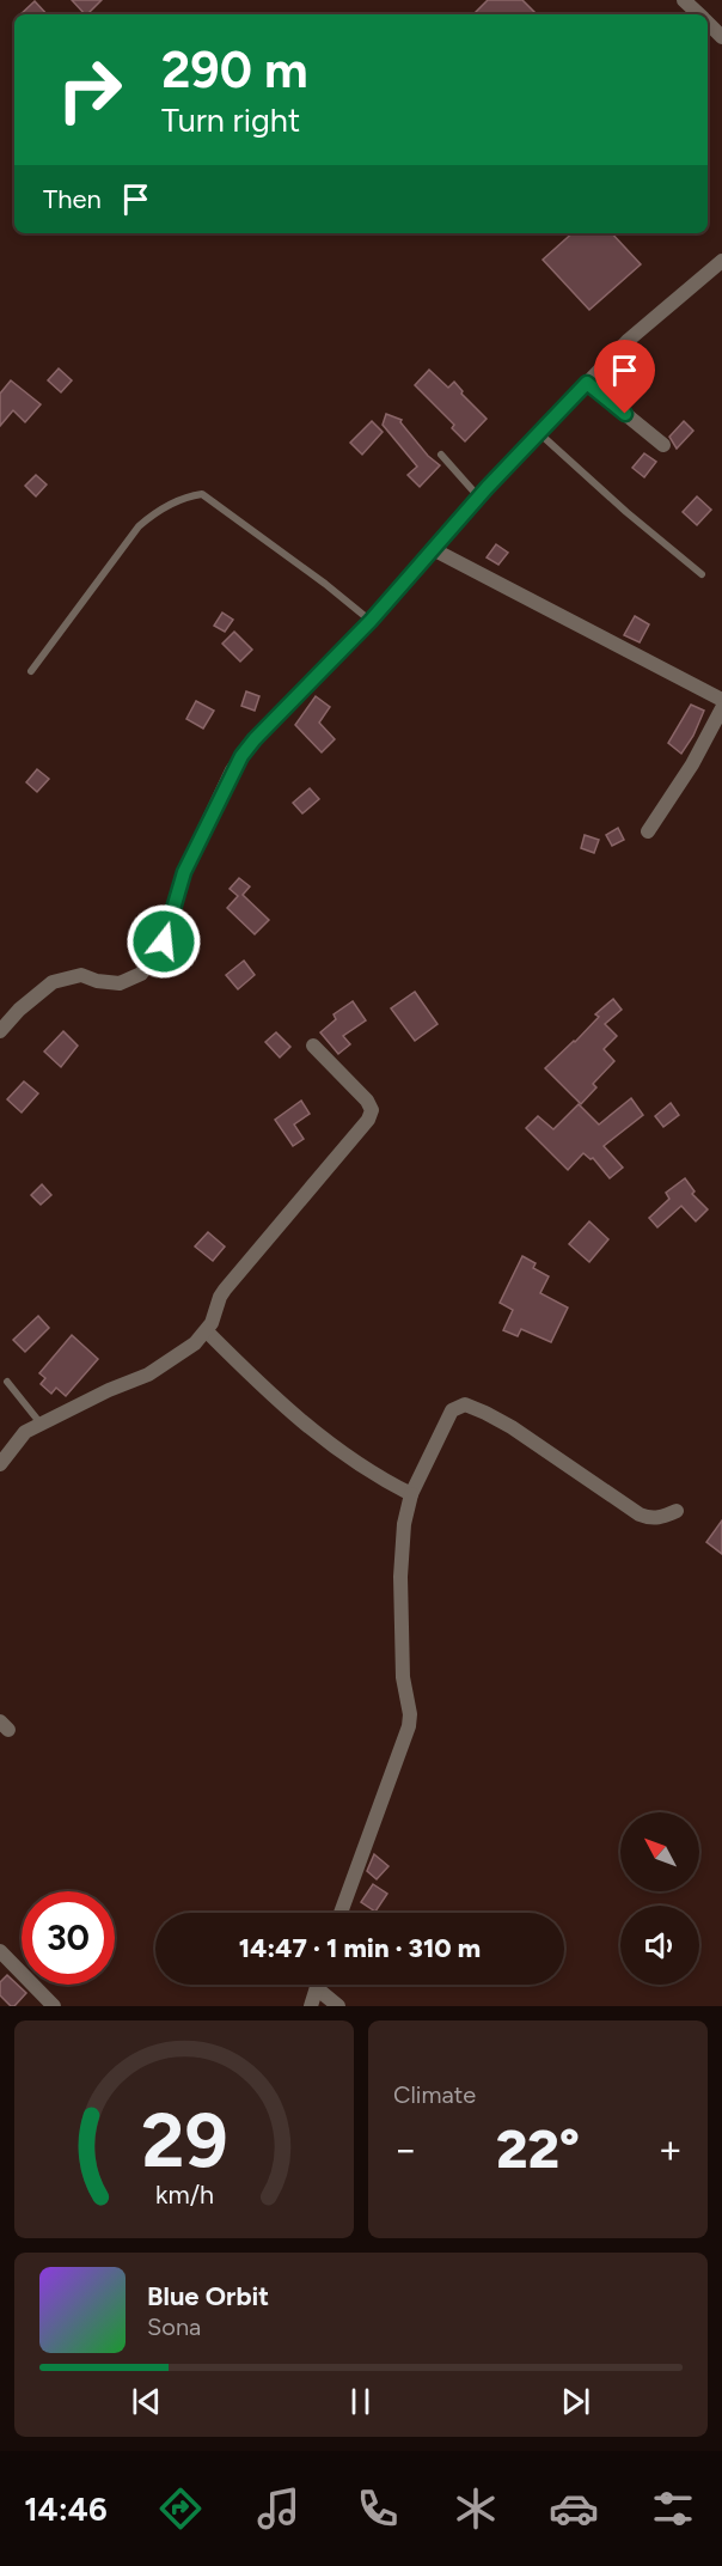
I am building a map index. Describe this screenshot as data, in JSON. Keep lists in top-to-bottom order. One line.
{"north":"top left","page":{"turn":["290 m","Turn right"],"then":"Then","limit":"30","trip":"14:47 · 1 min · 310 m","tile":"Climate","heat":["−","22°","+"],"song":["Blue Orbit","Sona"],"tabs":"14:46","gauge":["29","km/h"]}}
